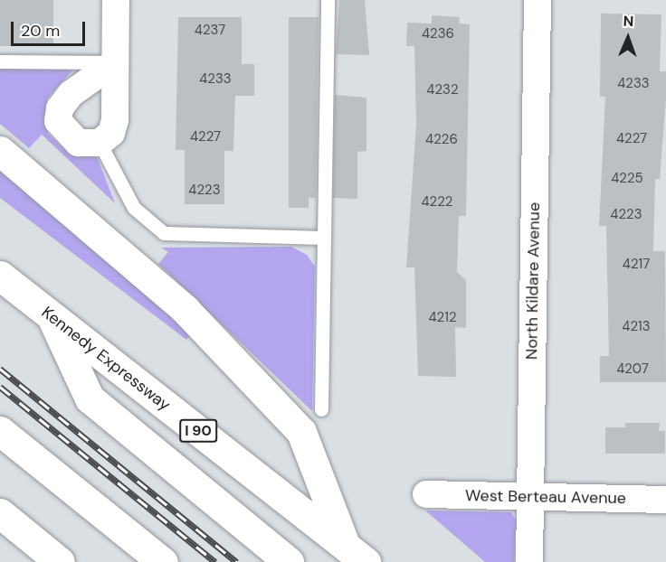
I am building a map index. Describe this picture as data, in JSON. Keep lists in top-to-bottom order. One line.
{"streets":{"highway":["Kennedy Expressway","I 90"],"street":["North Kildare Avenue","West Berteau Avenue"]},"crossings":[["North Kildare Avenue","West Berteau Avenue"],["Kennedy Expressway","I 90"]],"house_numbers":["4237","4236","4233","4233","4232","4227","4227","4226","4225","4223","4222","4223","4217","4212","4213","4207"],"scale_bar":"20 m","north":"top"}
